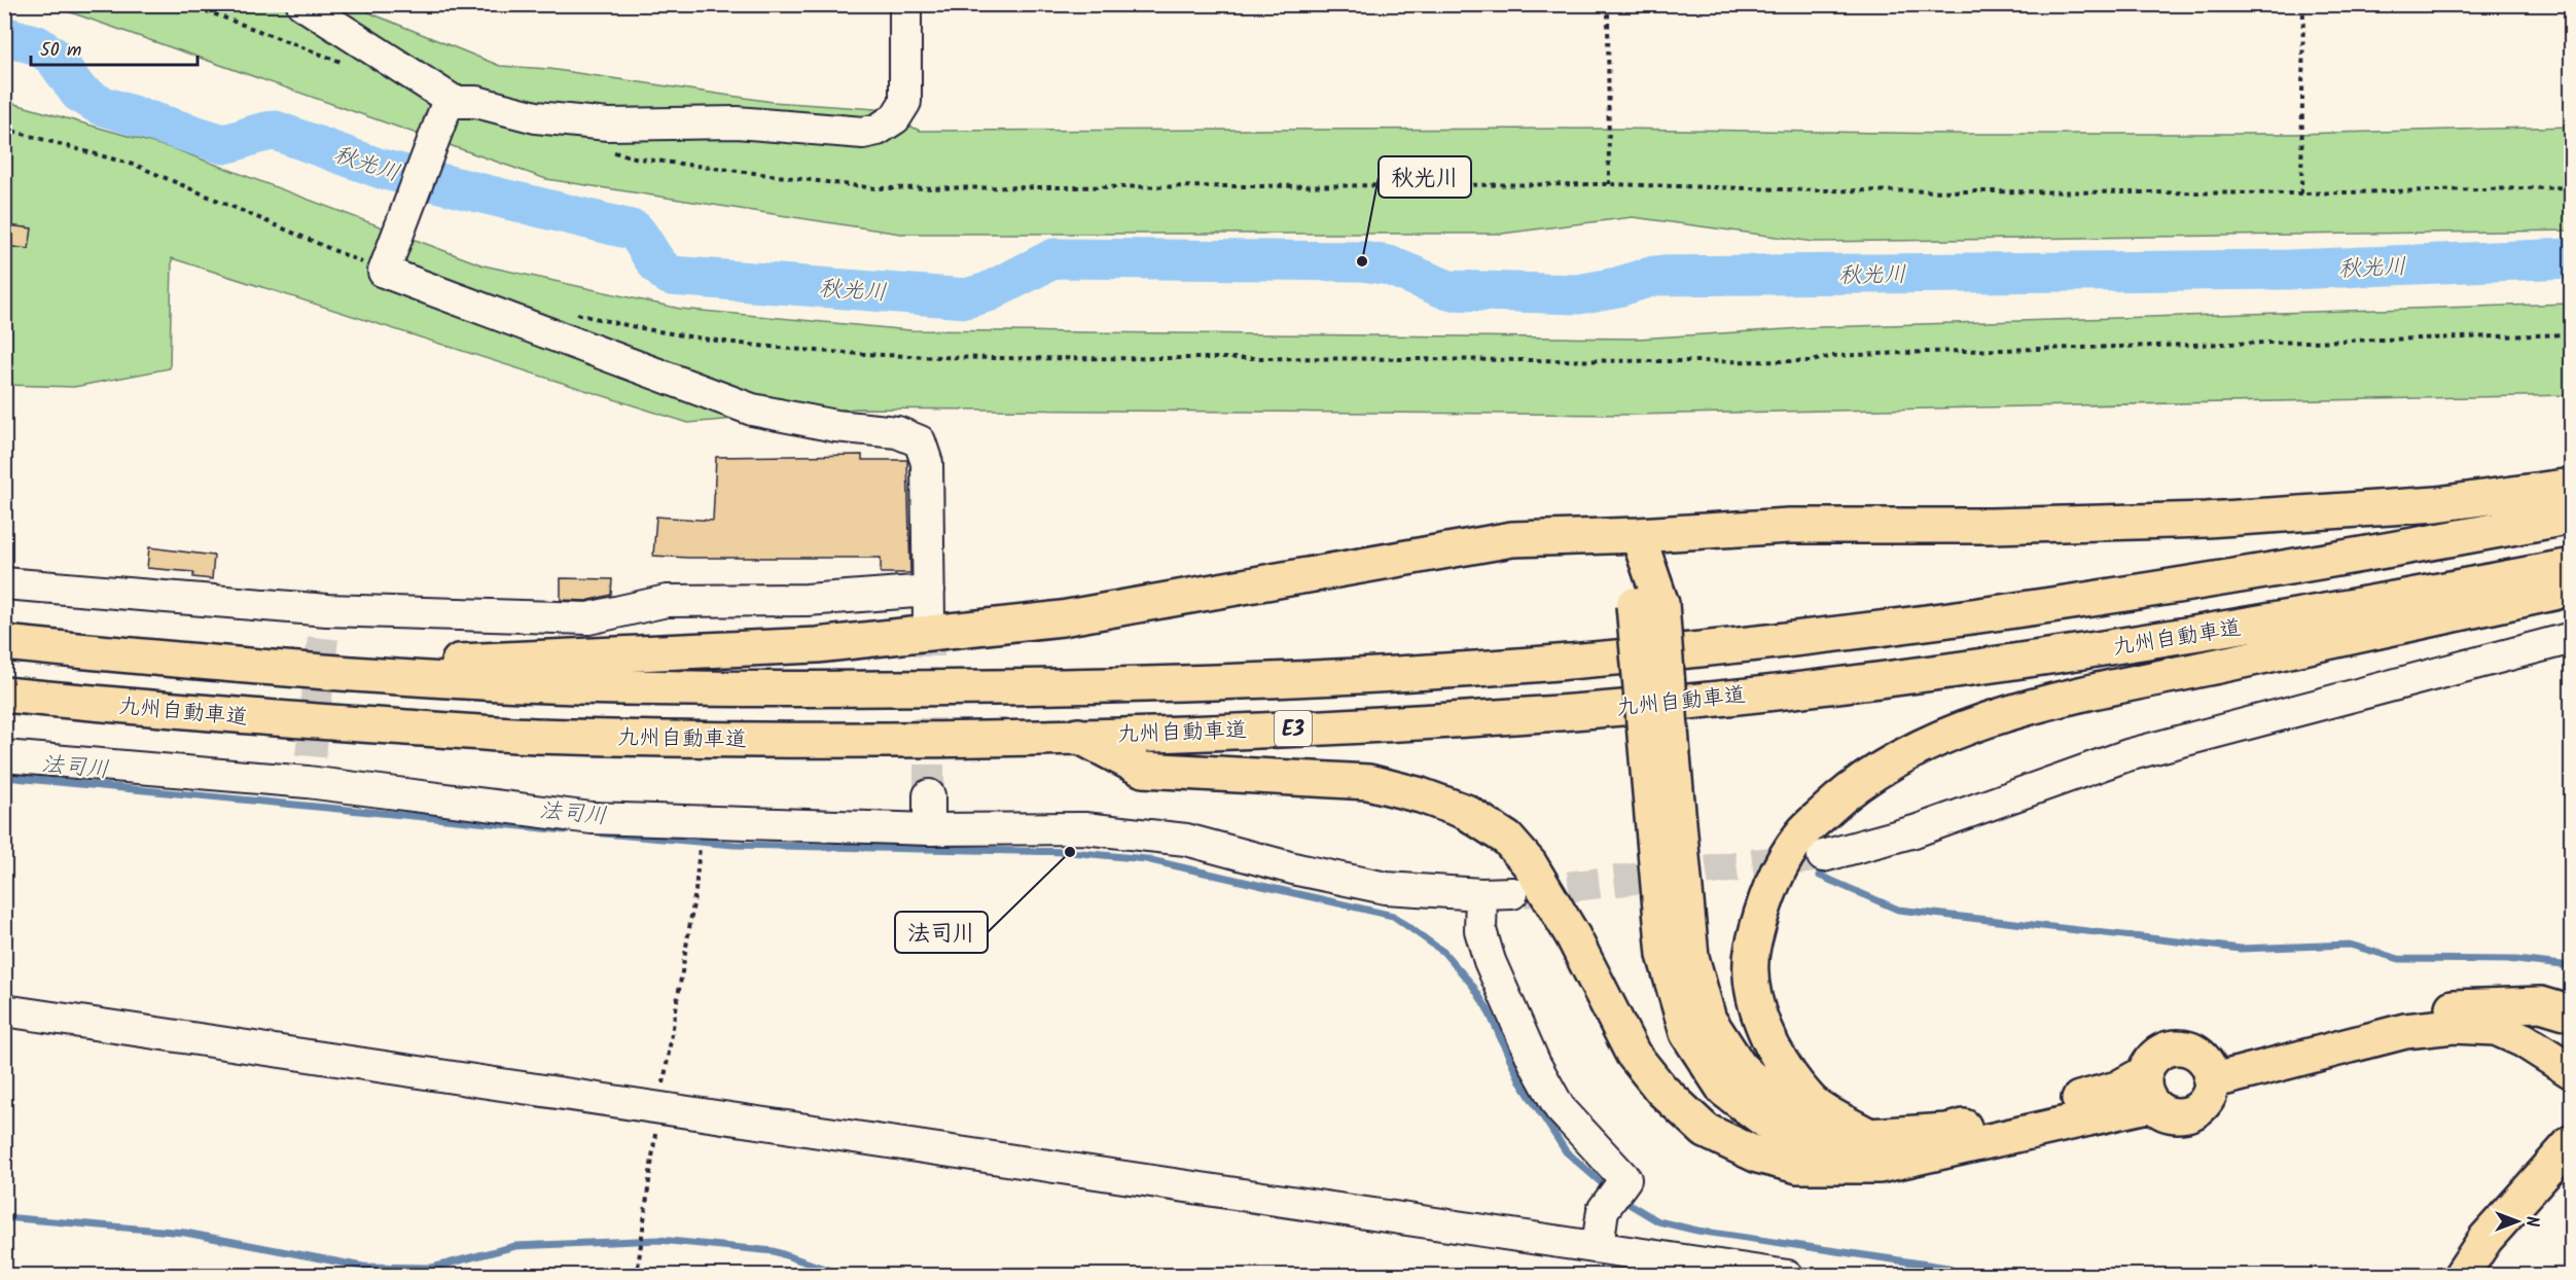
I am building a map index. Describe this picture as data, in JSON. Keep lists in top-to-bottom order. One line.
{"streets":{"main road":["九州自動車道","E3"]},"water":["秋光川","法司川"],"places":["秋光川","法司川"],"scale_bar":"50 m","north":"right"}
